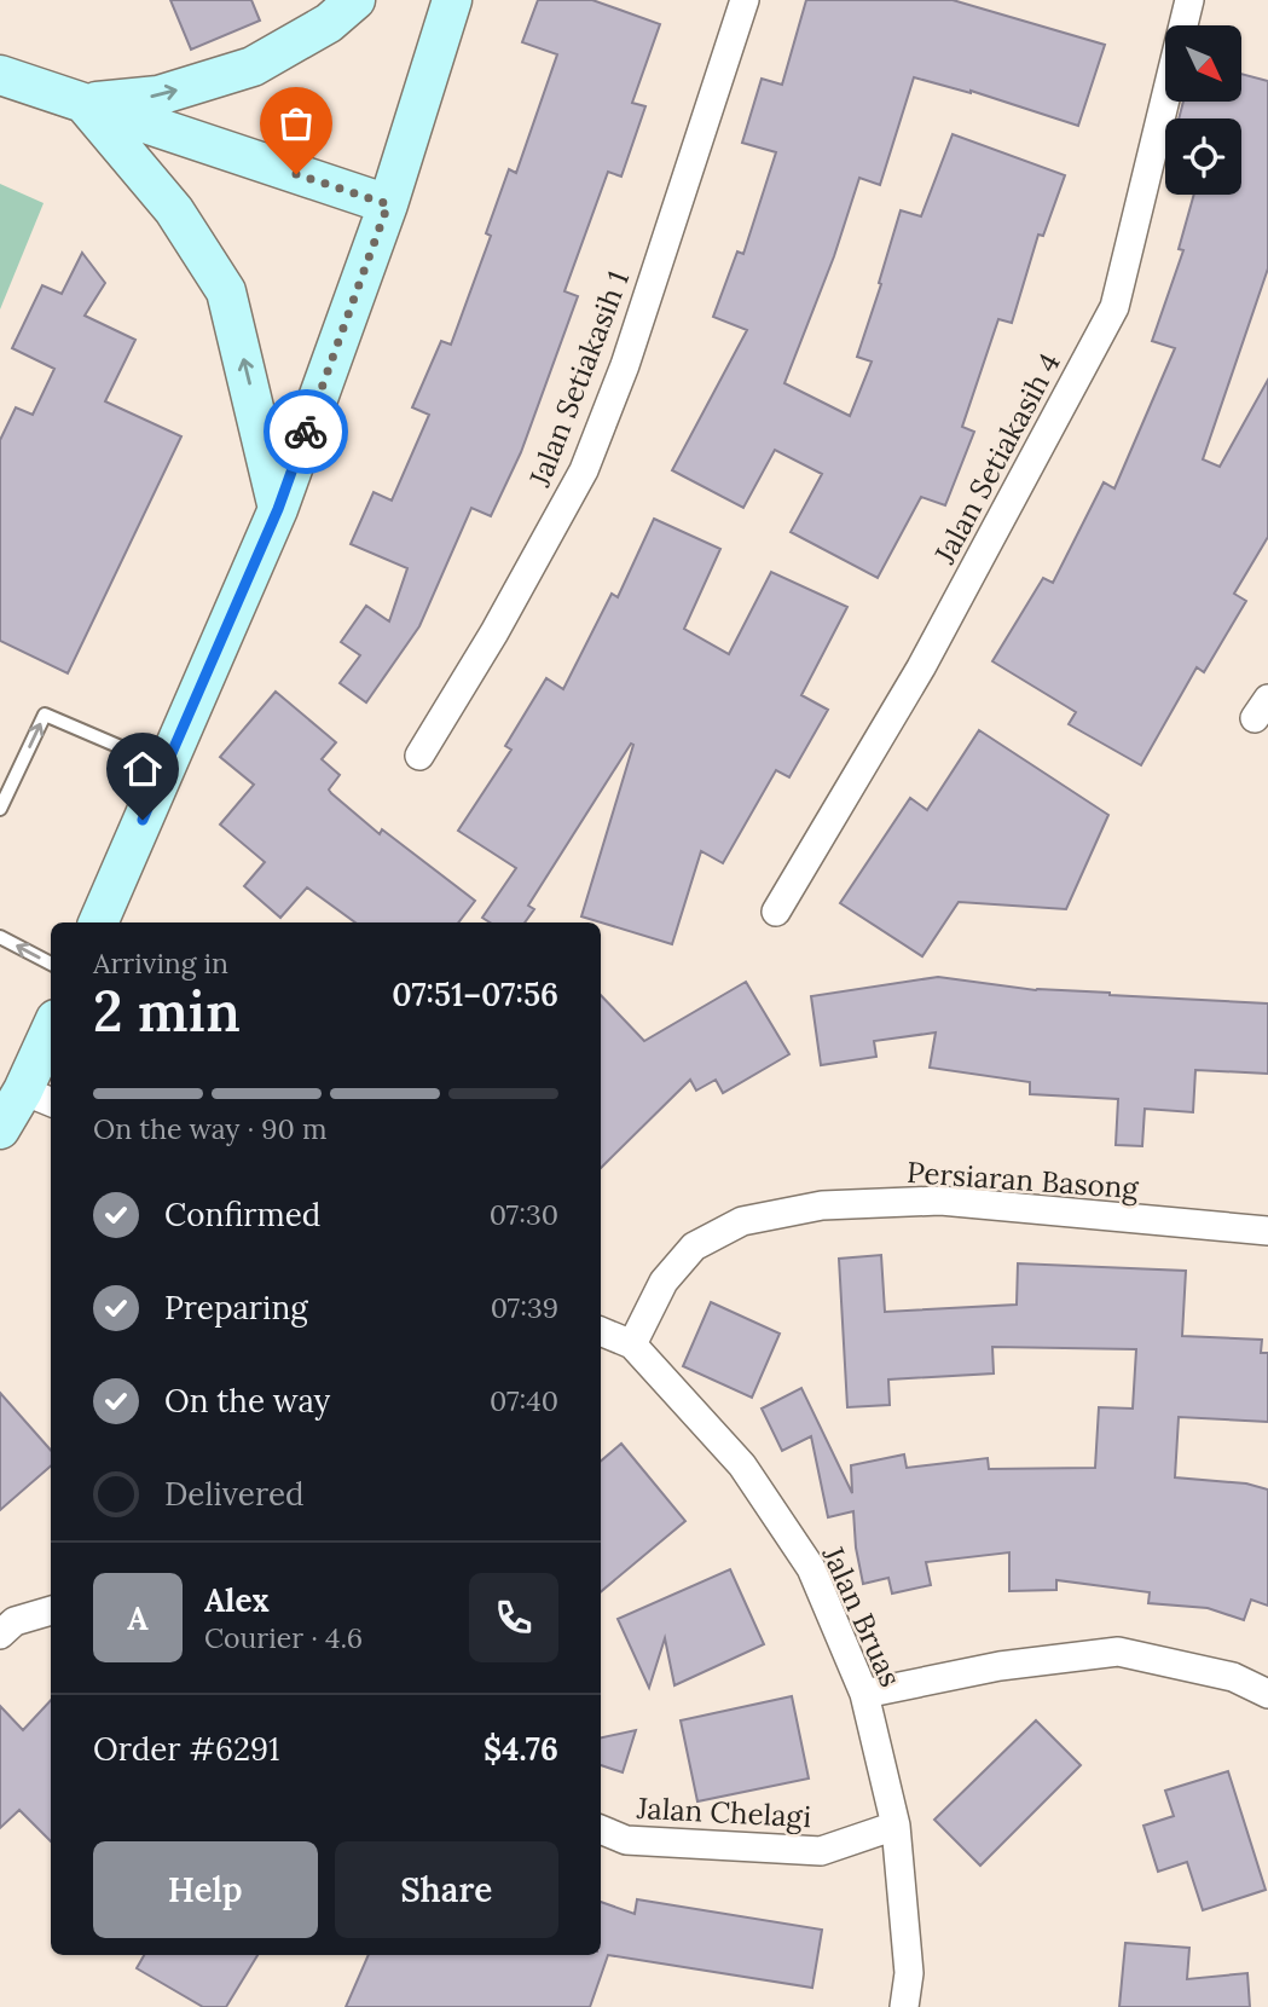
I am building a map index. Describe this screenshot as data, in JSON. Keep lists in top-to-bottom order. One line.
{"streets":{"street":["Jalan Setiakasih 1","Jalan Setiakasih 4","Persiaran Basong","Jalan Bruas","Jalan Chelagi"]},"crossings":[["Persiaran Basong","Jalan Bruas"],["Jalan Bruas","Jalan Chelagi"]],"north":"bottom right","page":{"heading":["2 min","Arriving in","07:51–07:56"],"panel":["Alex","Courier · 4.6","Order #6291","$4.76"],"bar":"On the way · 90 m","list":[["Confirmed","07:30"],["Preparing","07:39"],["On the way","07:40"],"Delivered"],"round":"A","buttons":["Help","Share"]}}
